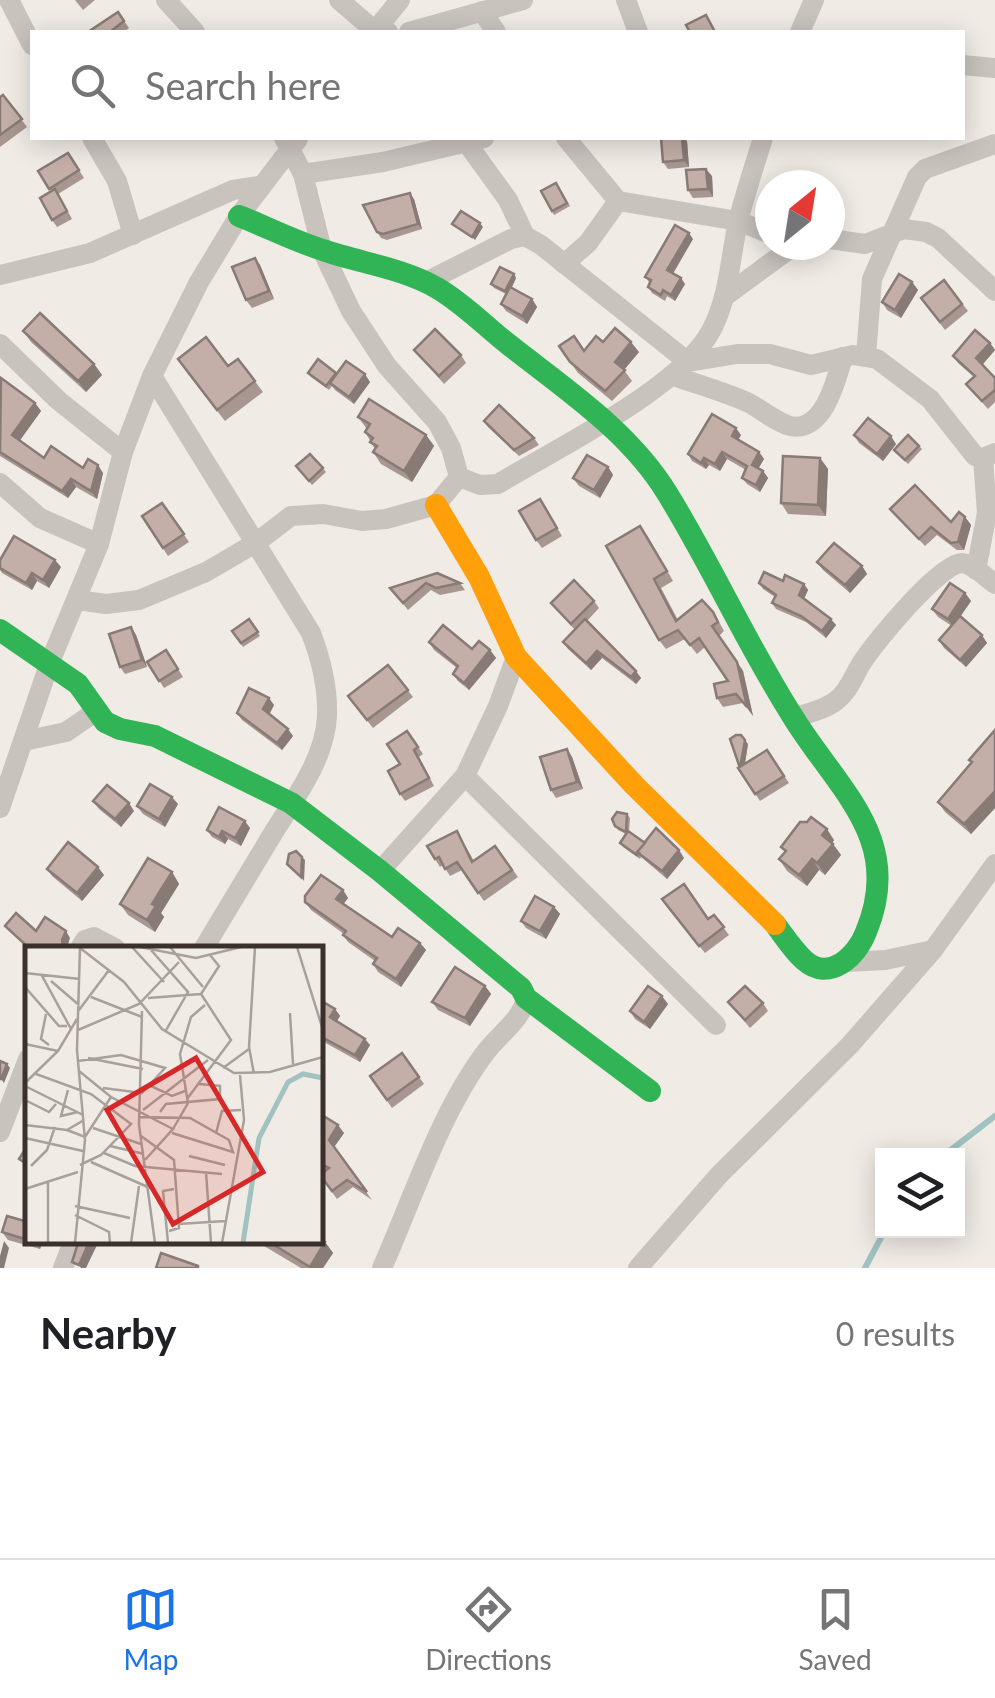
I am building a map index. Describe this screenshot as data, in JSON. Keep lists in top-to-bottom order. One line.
{"north":"top right","page":{"search":"Search here","heading":["Nearby","0 results"],"nav":["Map","Directions","Saved"]}}
